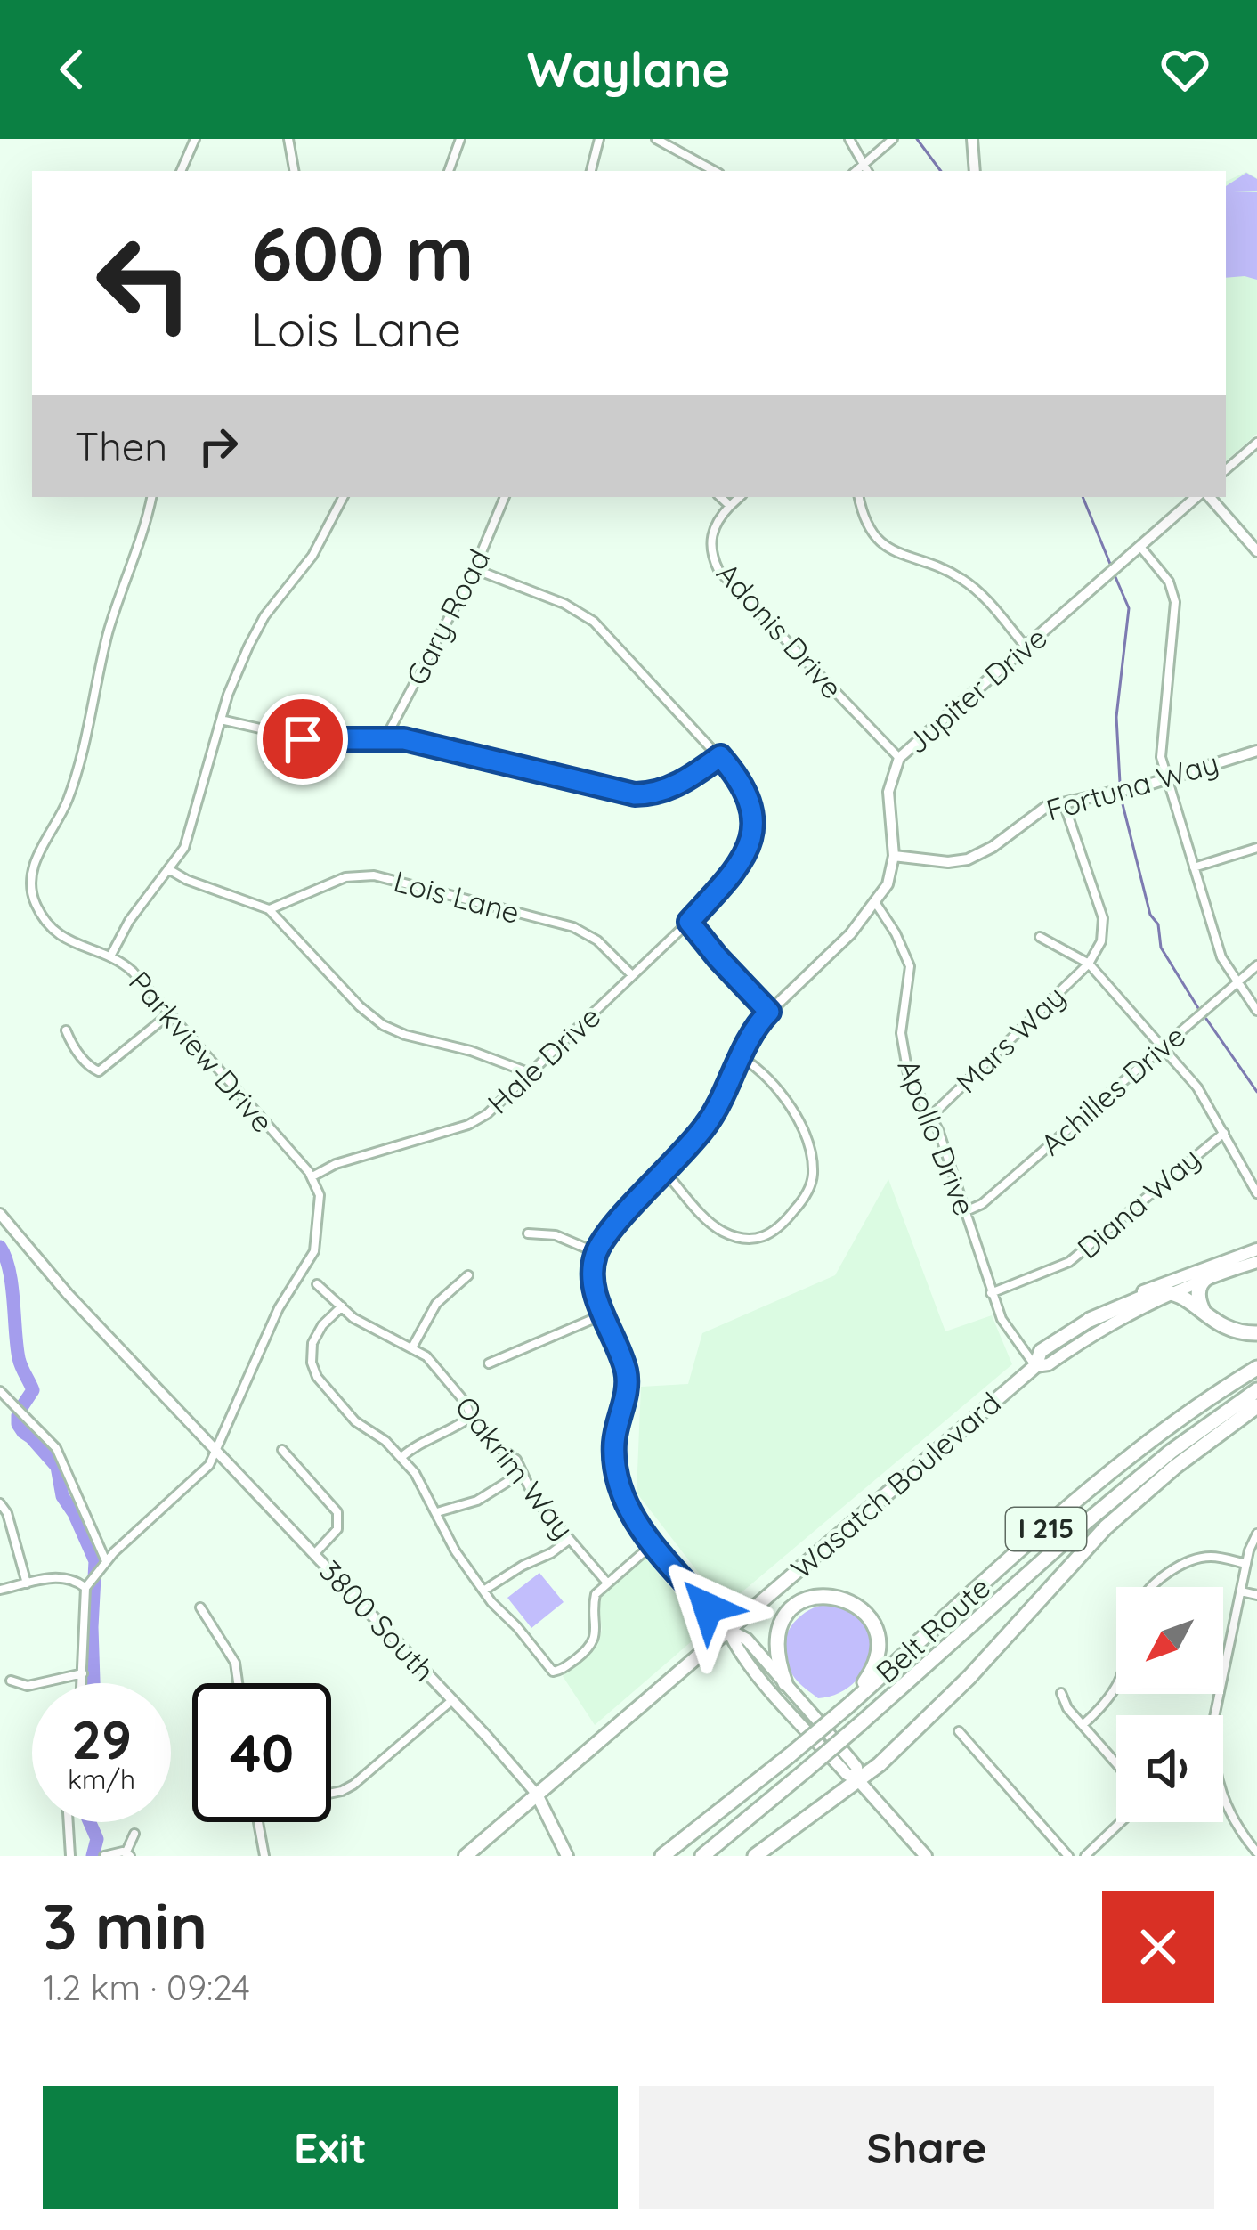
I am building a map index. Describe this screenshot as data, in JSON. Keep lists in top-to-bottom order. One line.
{"streets":{"highway":["I 215","Belt Route"],"main road":["Wasatch Boulevard"],"street":["Gary Road","Adonis Drive","Jupiter Drive","Fortuna Way","Lois Lane","Mars Way","Parkview Drive","Hale Drive","Achilles Drive","Apollo Drive","Diana Way","Oakrim Way","3800 South"]},"crossings":[["Gary Road","Hale Drive"],["Adonis Drive","Jupiter Drive"],["Jupiter Drive","Fortuna Way"],["Jupiter Drive","Apollo Drive"],["Lois Lane","Hale Drive"],["Mars Way","Apollo Drive"],["Parkview Drive","Hale Drive"],["Achilles Drive","Apollo Drive"],["Apollo Drive","Diana Way"],["Apollo Drive","Wasatch Boulevard"],["Wasatch Boulevard","3800 South"]],"north":"bottom left","page":{"header":"Waylane","turn":["600 m","Lois Lane"],"then":"Then","speed":"29 km/h","limit":"40","heading":["3 min","1.2 km · 09:24"],"buttons":["Exit","Share"]}}
